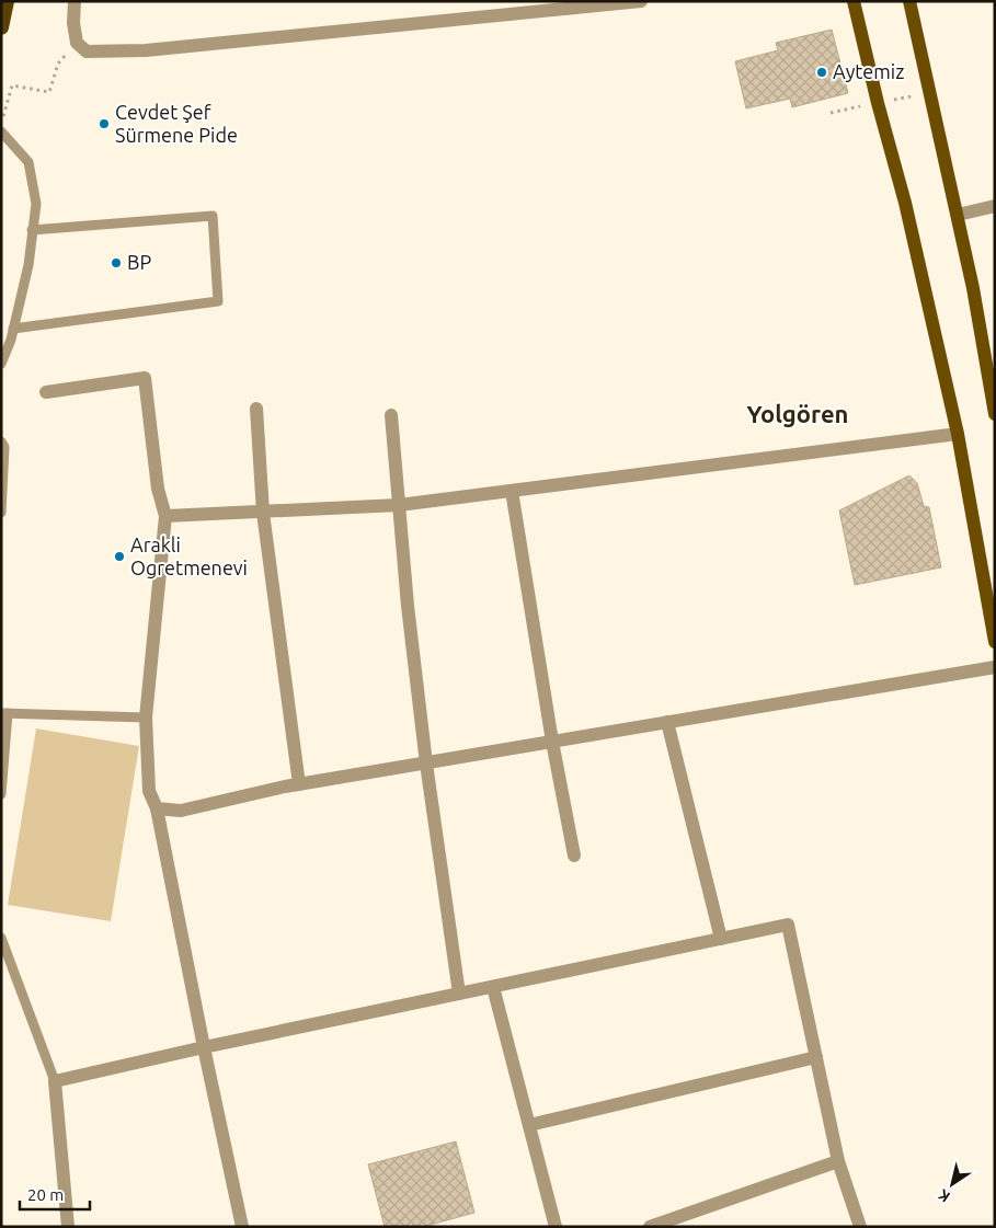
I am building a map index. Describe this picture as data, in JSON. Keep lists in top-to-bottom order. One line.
{"districts":["Yolgören"],"places":["Aytemiz","Cevdet Şef Sürmene Pide","BP","Arakli Ogretmenevi"],"scale_bar":"20 m","north":"bottom left"}
